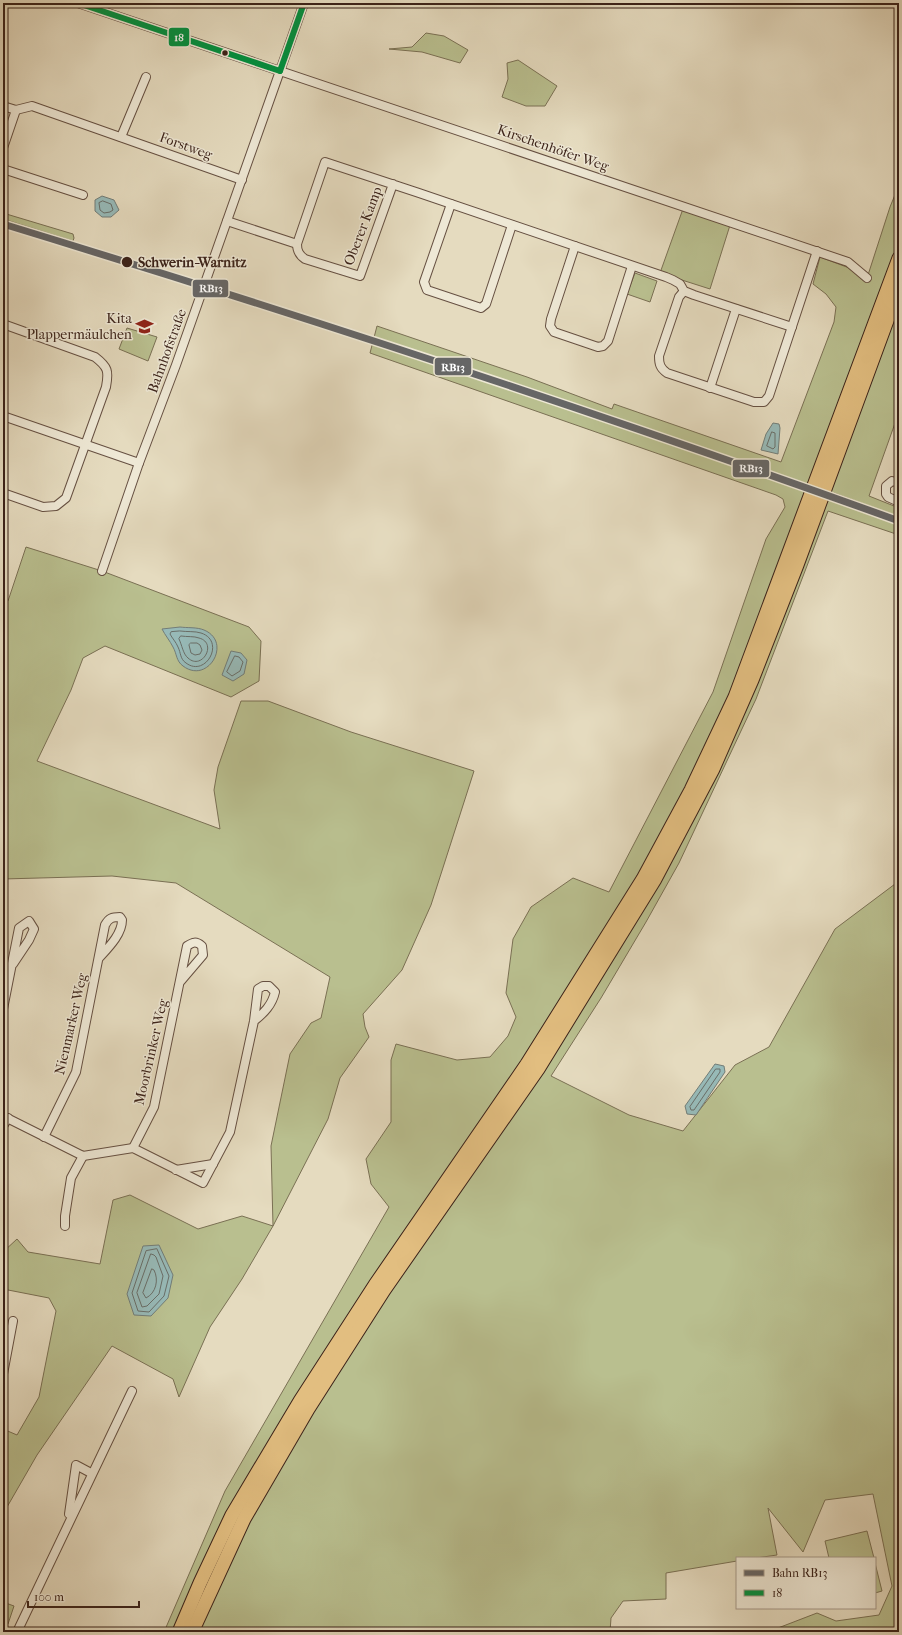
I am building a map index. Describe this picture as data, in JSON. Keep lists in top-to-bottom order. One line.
{"streets":{"street":["Forstweg","Kirschenhöfer Weg","Oberer Kamp","Bahnhofstraße","Nienmarker Weg","Moorbrinker Weg"]},"crossings":[["Forstweg","Bahnhofstraße"],["Kirschenhöfer Weg","Bahnhofstraße"]],"places":{"other":["Schwerin-Warnitz"],"school or university":["Kita Plappermäulchen"]},"lines":["transit line 18","rail line RB13"],"legend":["Bahn RB13","18"],"scale_bar":"100 m"}
